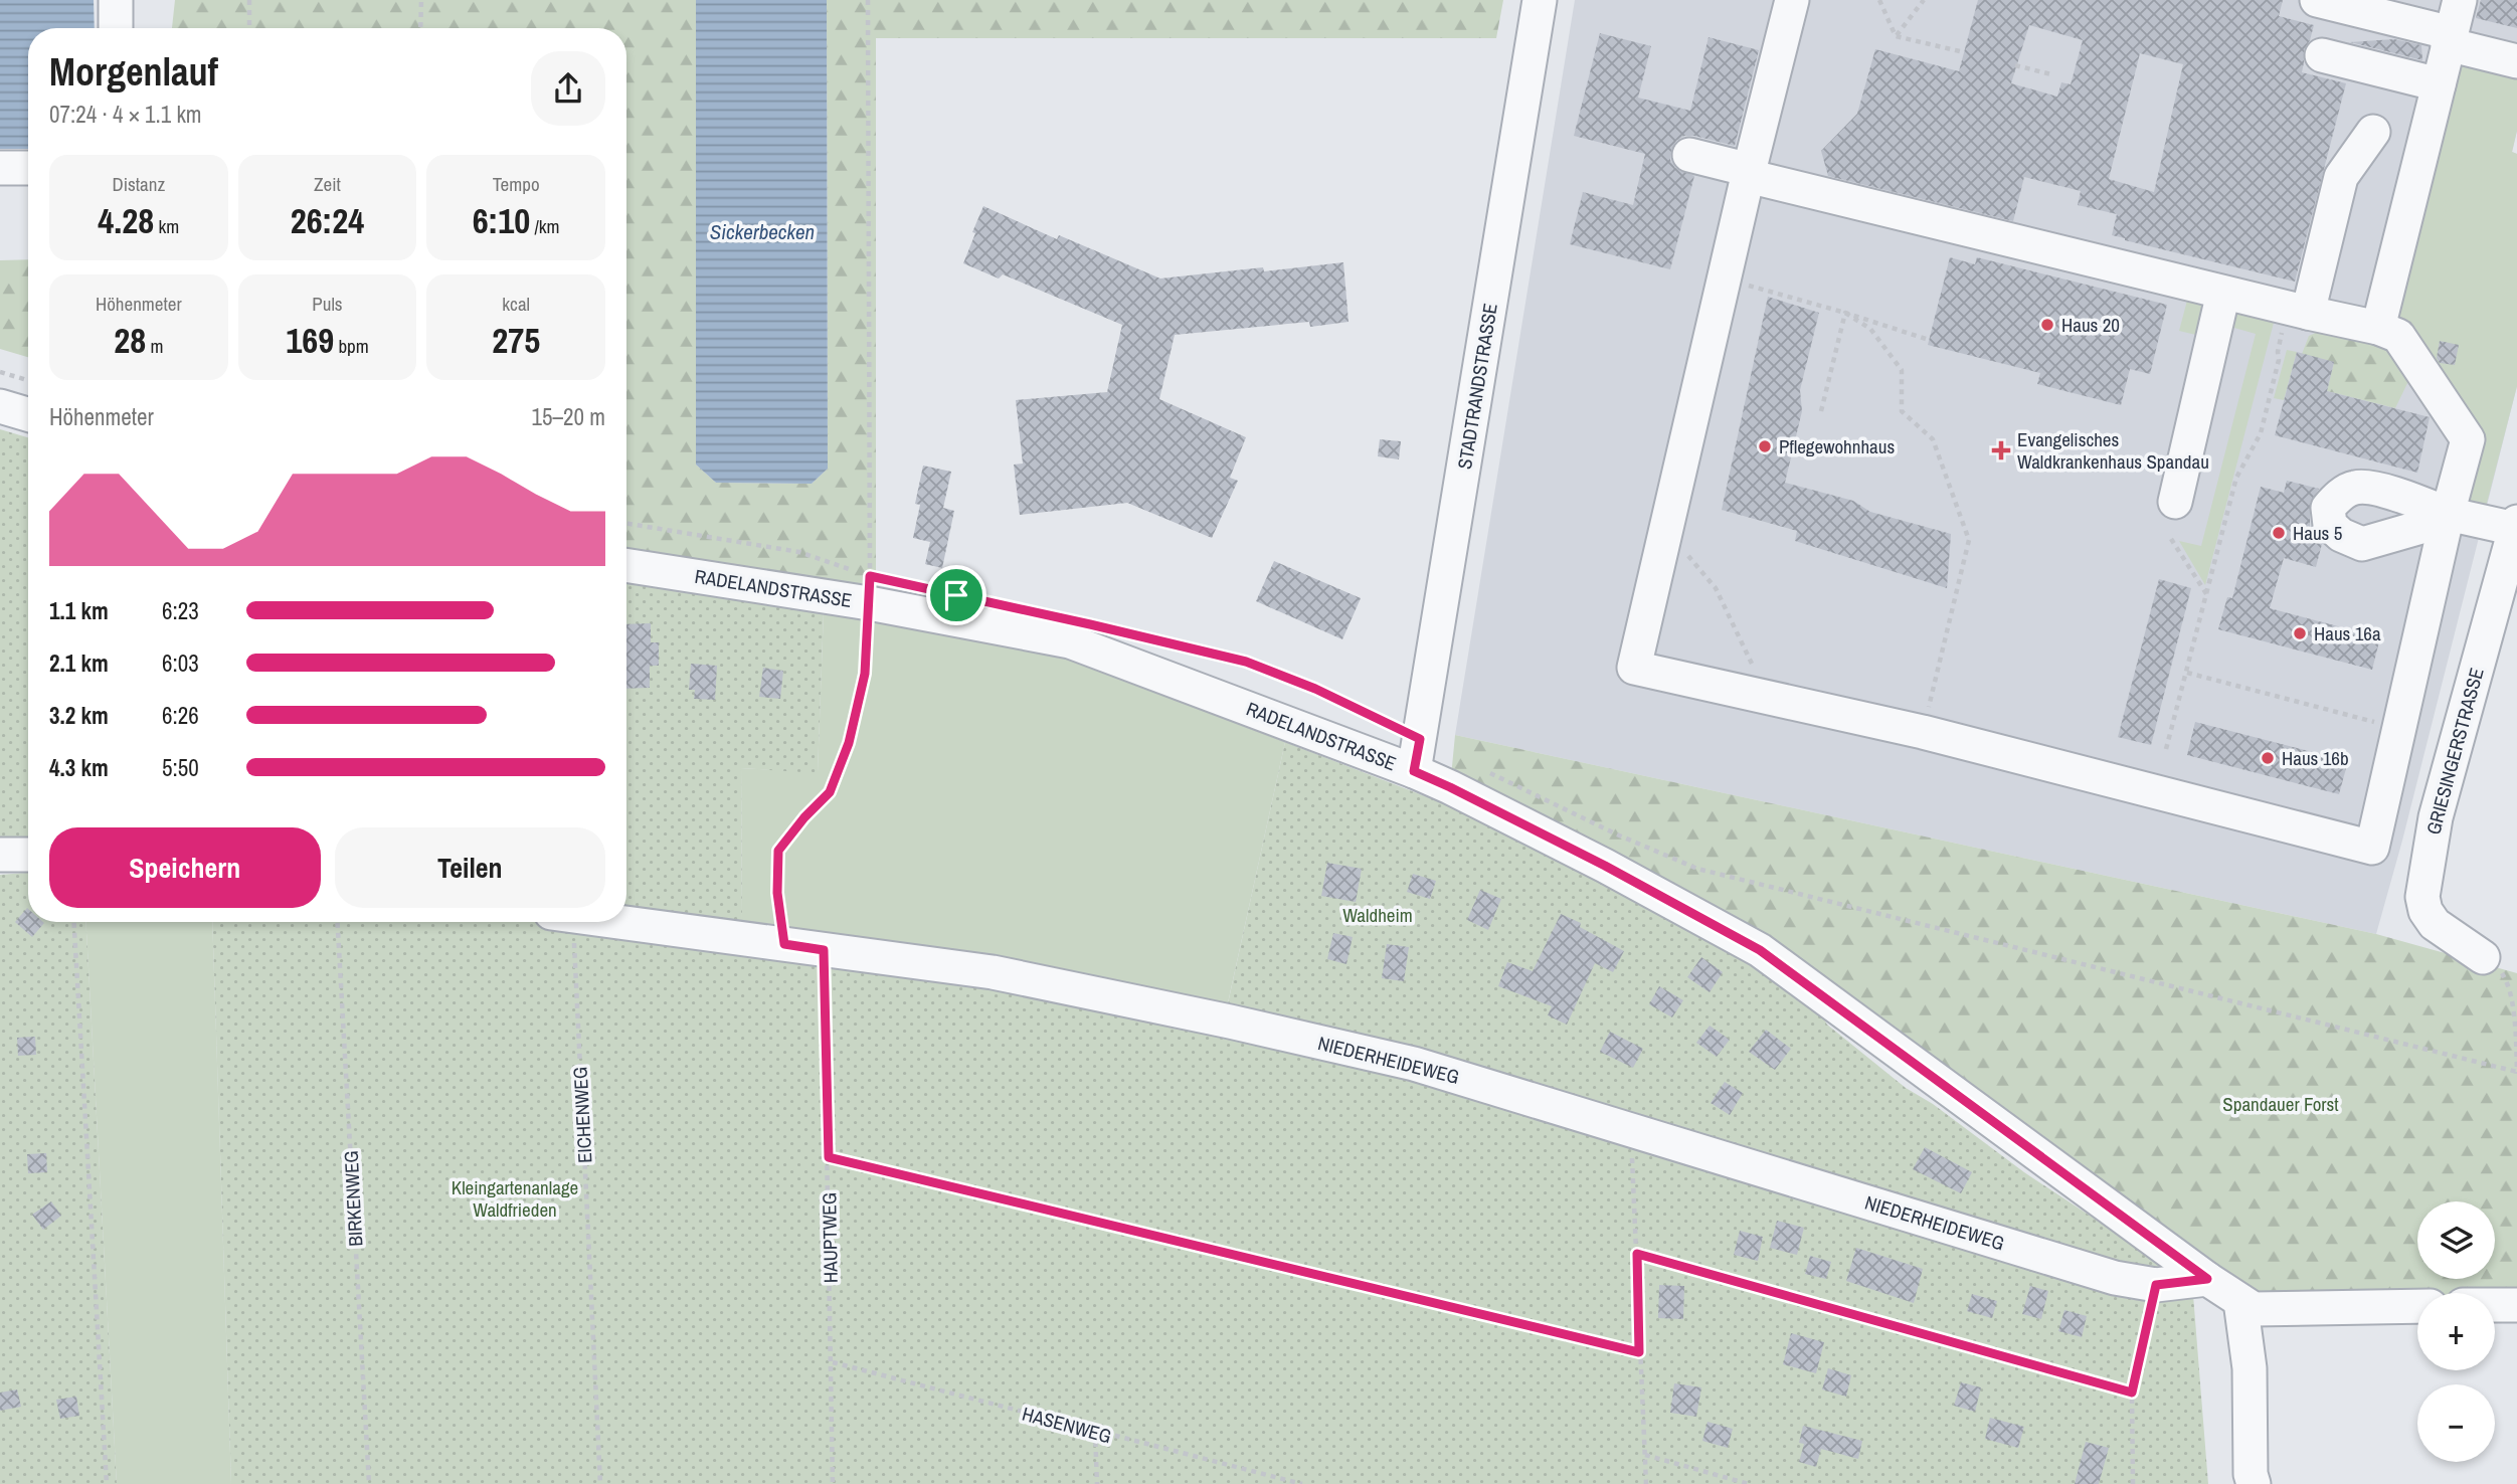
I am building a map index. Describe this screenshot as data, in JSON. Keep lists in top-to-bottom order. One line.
{"streets":{"street":["STADTRANDSTRASSE","RADELANDSTRASSE","GRIESINGERSTRASSE","NIEDERHEIDEWEG"],"path":["EICHENWEG","BIRKENWEG","HAUPTWEG","HASENWEG"]},"crossings":[["STADTRANDSTRASSE","RADELANDSTRASSE"],["RADELANDSTRASSE","NIEDERHEIDEWEG"],["NIEDERHEIDEWEG","HAUPTWEG"],["HAUPTWEG","HASENWEG"]],"water":["Sickerbecken"],"parks":["Waldheim","Spandauer Forst","Kleingartenanlage Waldfrieden"],"places":{"other":["Haus 20","Pflegewohnhaus","Haus 5","Haus 16a","Haus 16b"],"health":["Evangelisches Waldkrankenhaus Spandau"]},"page":{"heading":["Morgenlauf","07:24 · 4 × 1.1 km"],"stats":[["Distanz","4.28 km"],["Zeit","26:24"],["Tempo","6:10 /km"],["Höhenmeter","28 m"],["Puls","169 bpm"],["kcal","275"]],"chart":["Höhenmeter","15–20 m"],"list":[{"name":"1.1 km","note":"6:23"},{"name":"2.1 km","note":"6:03"},{"name":"3.2 km","note":"6:26"},{"name":"4.3 km","note":"5:50"}],"buttons":["Speichern","Teilen"],"map_buttons":["+","−"]}}
